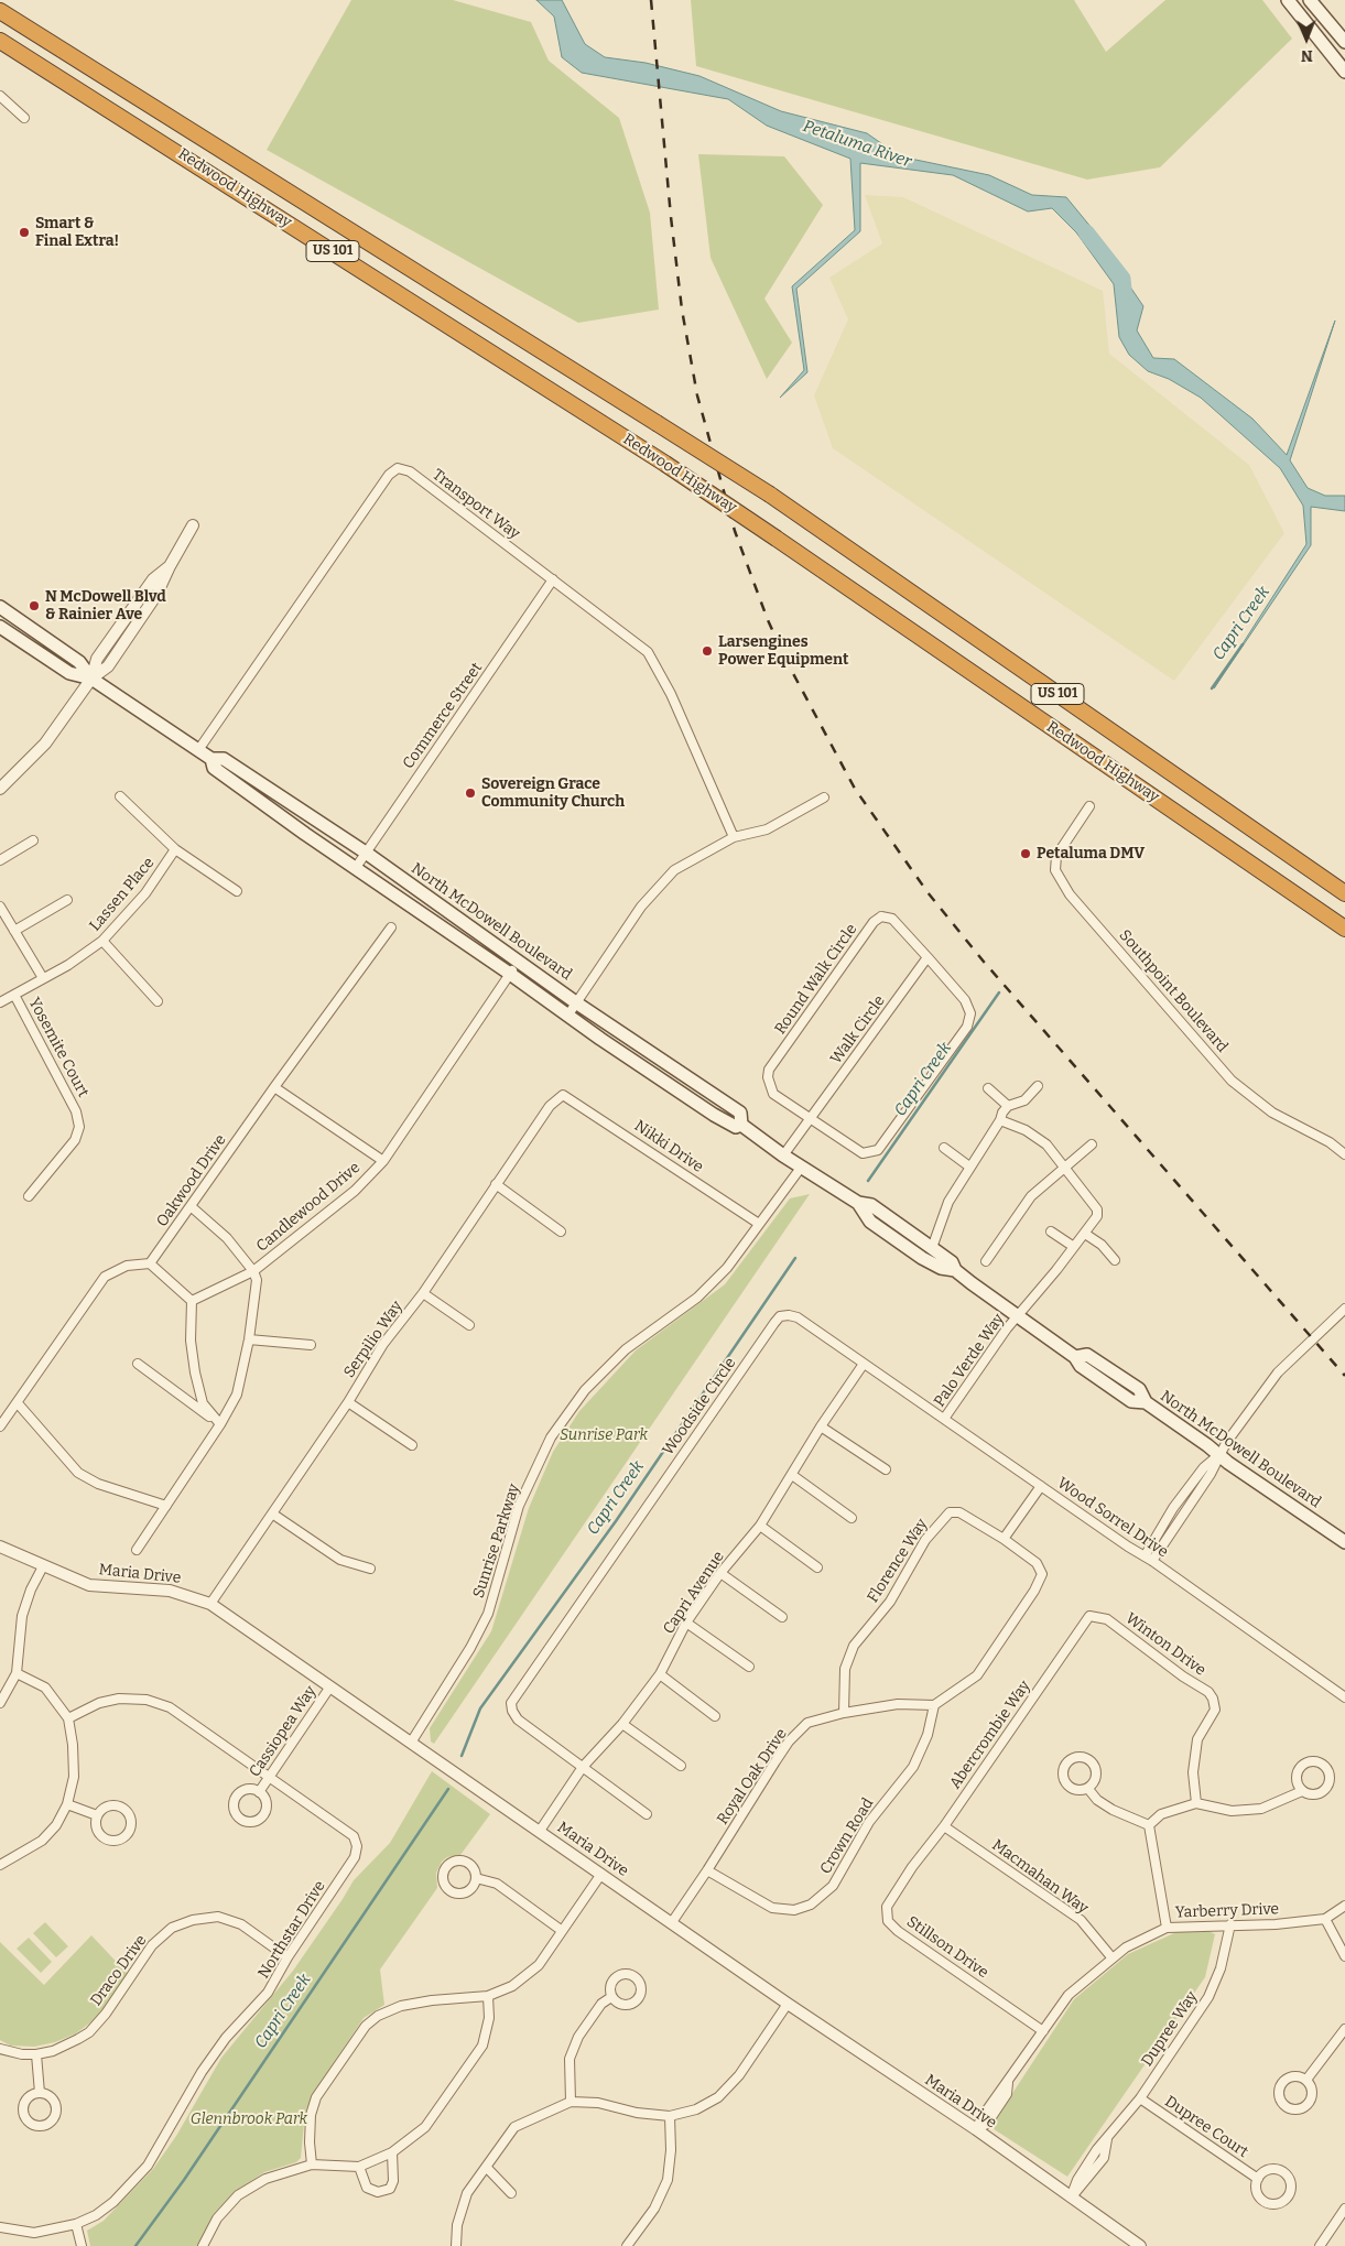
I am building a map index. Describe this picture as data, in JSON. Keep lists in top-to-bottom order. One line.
{"streets":{"highway":["Redwood Highway","US 101"],"main road":["North McDowell Boulevard"],"street":["Transport Way","Commerce Street","Lassen Place","Round Walk Circle","Southpoint Boulevard","Walk Circle","Yosemite Court","Nikki Drive","Oakwood Drive","Candlewood Drive","Serpilio Way","Palo Verde Way","Woodside Circle","Wood Sorrel Drive","Sunrise Parkway","Florence Way","Maria Drive","Capri Avenue","Winton Drive","Cassiopea Way","Abercrombie Way","Royal Oak Drive","Crown Road","Macmahan Way","Yarberry Drive","Northstar Drive","Stillson Drive","Draco Drive","Dupree Way","Dupree Court"]},"crossings":[["Transport Way","Commerce Street"],["Transport Way","North McDowell Boulevard"],["Commerce Street","North McDowell Boulevard"],["Lassen Place","Yosemite Court"],["North McDowell Boulevard","Candlewood Drive"],["North McDowell Boulevard","Palo Verde Way"],["North McDowell Boulevard","Sunrise Parkway"],["Round Walk Circle","Walk Circle"],["Nikki Drive","Serpilio Way"],["Nikki Drive","Sunrise Parkway"],["Serpilio Way","Maria Drive"],["Palo Verde Way","Wood Sorrel Drive"],["Woodside Circle","Wood Sorrel Drive"],["Woodside Circle","Capri Avenue"],["Wood Sorrel Drive","Capri Avenue"],["Sunrise Parkway","Maria Drive"],["Florence Way","Royal Oak Drive"],["Maria Drive","Capri Avenue"],["Maria Drive","Cassiopea Way"],["Maria Drive","Royal Oak Drive"],["Maria Drive","Yarberry Drive"],["Maria Drive","Dupree Way"],["Winton Drive","Abercrombie Way"],["Cassiopea Way","Northstar Drive"],["Abercrombie Way","Macmahan Way"],["Abercrombie Way","Stillson Drive"],["Royal Oak Drive","Crown Road"],["Macmahan Way","Yarberry Drive"],["Yarberry Drive","Stillson Drive"],["Yarberry Drive","Dupree Way"],["Northstar Drive","Draco Drive"],["Dupree Way","Dupree Court"]],"water":["Petaluma River","Capri Creek"],"parks":["Sunrise Park","Glennbrook Park"],"places":["Smart & Final Extra!","N McDowell Blvd & Rainier Ave","Larsengines Power Equipment","Sovereign Grace Community Church","Petaluma DMV"],"north":"bottom"}
